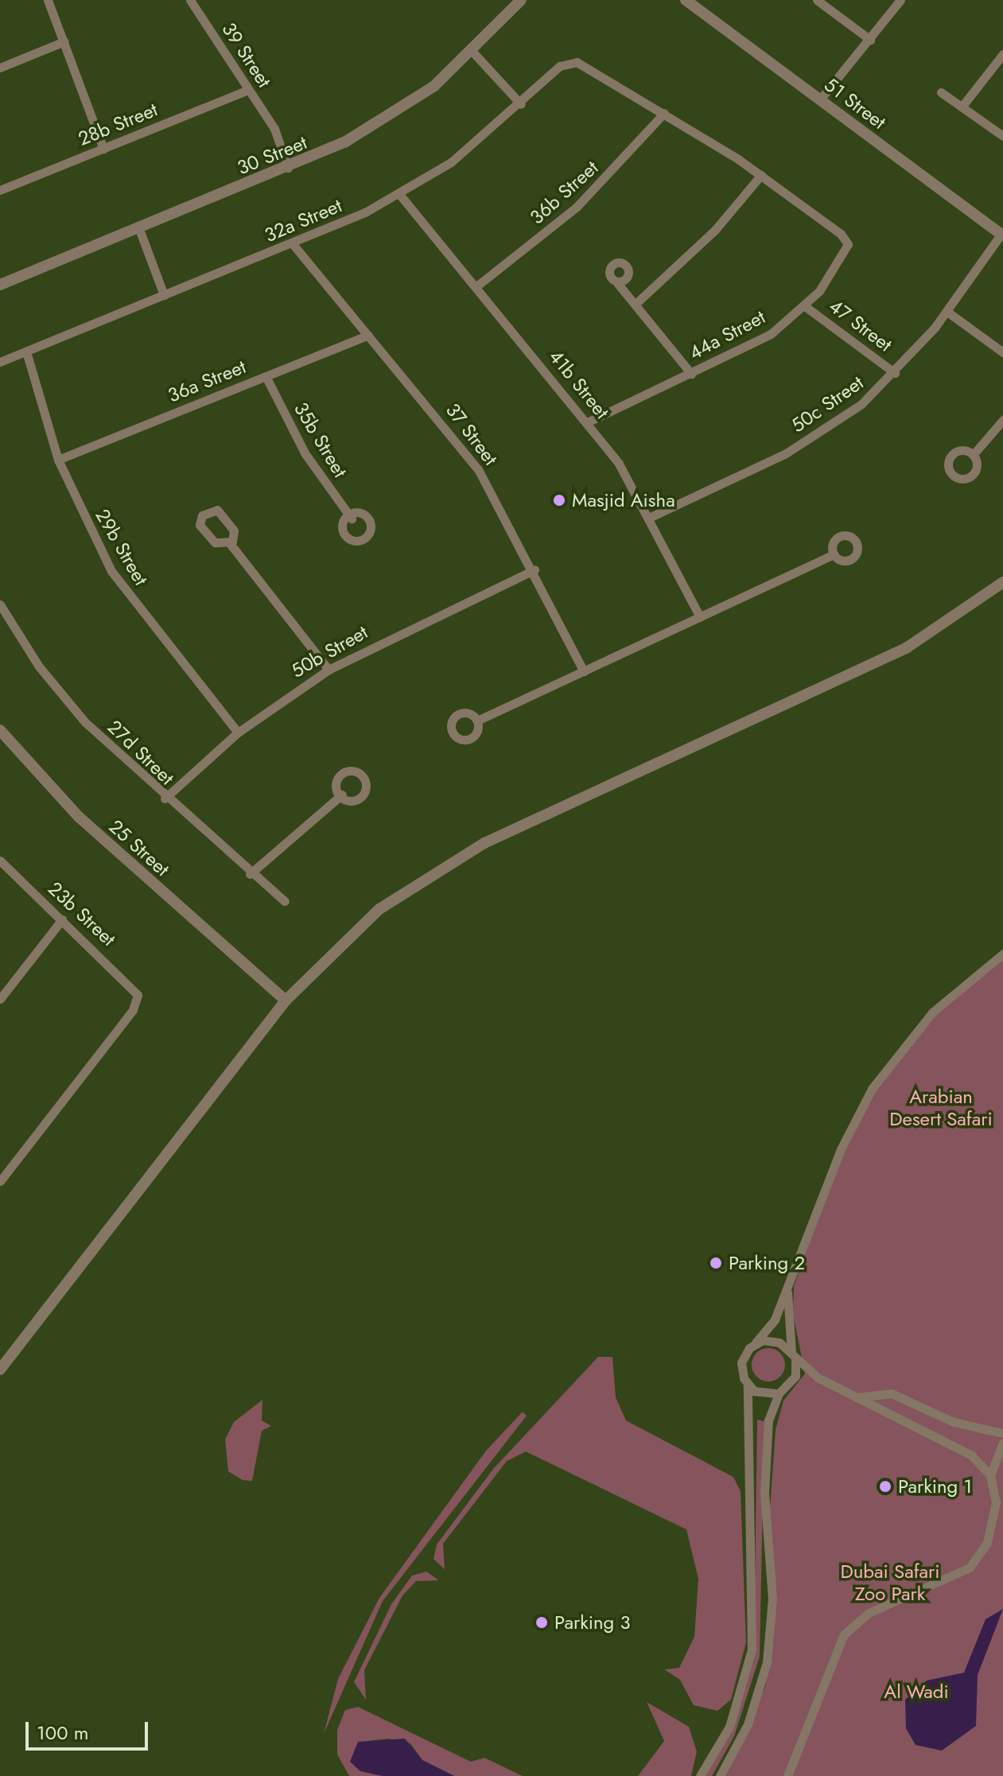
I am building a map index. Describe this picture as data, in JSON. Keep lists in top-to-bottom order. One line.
{"streets":{"street":["39 Street","51 Street","28b Street","30 Street","36b Street","32a Street","47 Street","44a Street","36a Street","41b Street","50c Street","37 Street","35b Street","29b Street","50b Street","27d Street","25 Street","23b Street"]},"crossings":[["39 Street","28b Street"],["39 Street","30 Street"],["51 Street","50c Street"],["36b Street","32a Street"],["36b Street","41b Street"],["32a Street","41b Street"],["32a Street","37 Street"],["32a Street","29b Street"],["47 Street","44a Street"],["47 Street","50c Street"],["44a Street","41b Street"],["36a Street","37 Street"],["36a Street","35b Street"],["36a Street","29b Street"],["41b Street","50c Street"],["37 Street","50b Street"],["29b Street","50b Street"],["50b Street","27d Street"]],"parks":["Arabian Desert Safari","Dubai Safari Zoo Park","Al Wadi"],"places":["Masjid Aisha","Parking 2","Parking 1","Parking 3"],"scale_bar":"100 m"}
